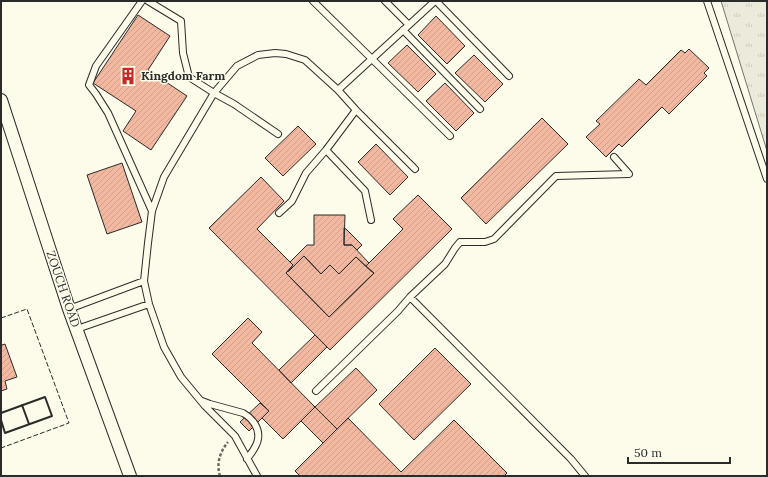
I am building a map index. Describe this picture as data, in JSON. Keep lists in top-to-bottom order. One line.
{"streets":{"street":["ZOUCH ROAD"]},"places":{"building":["Kingdom Farm"]},"scale_bar":"50 m"}
